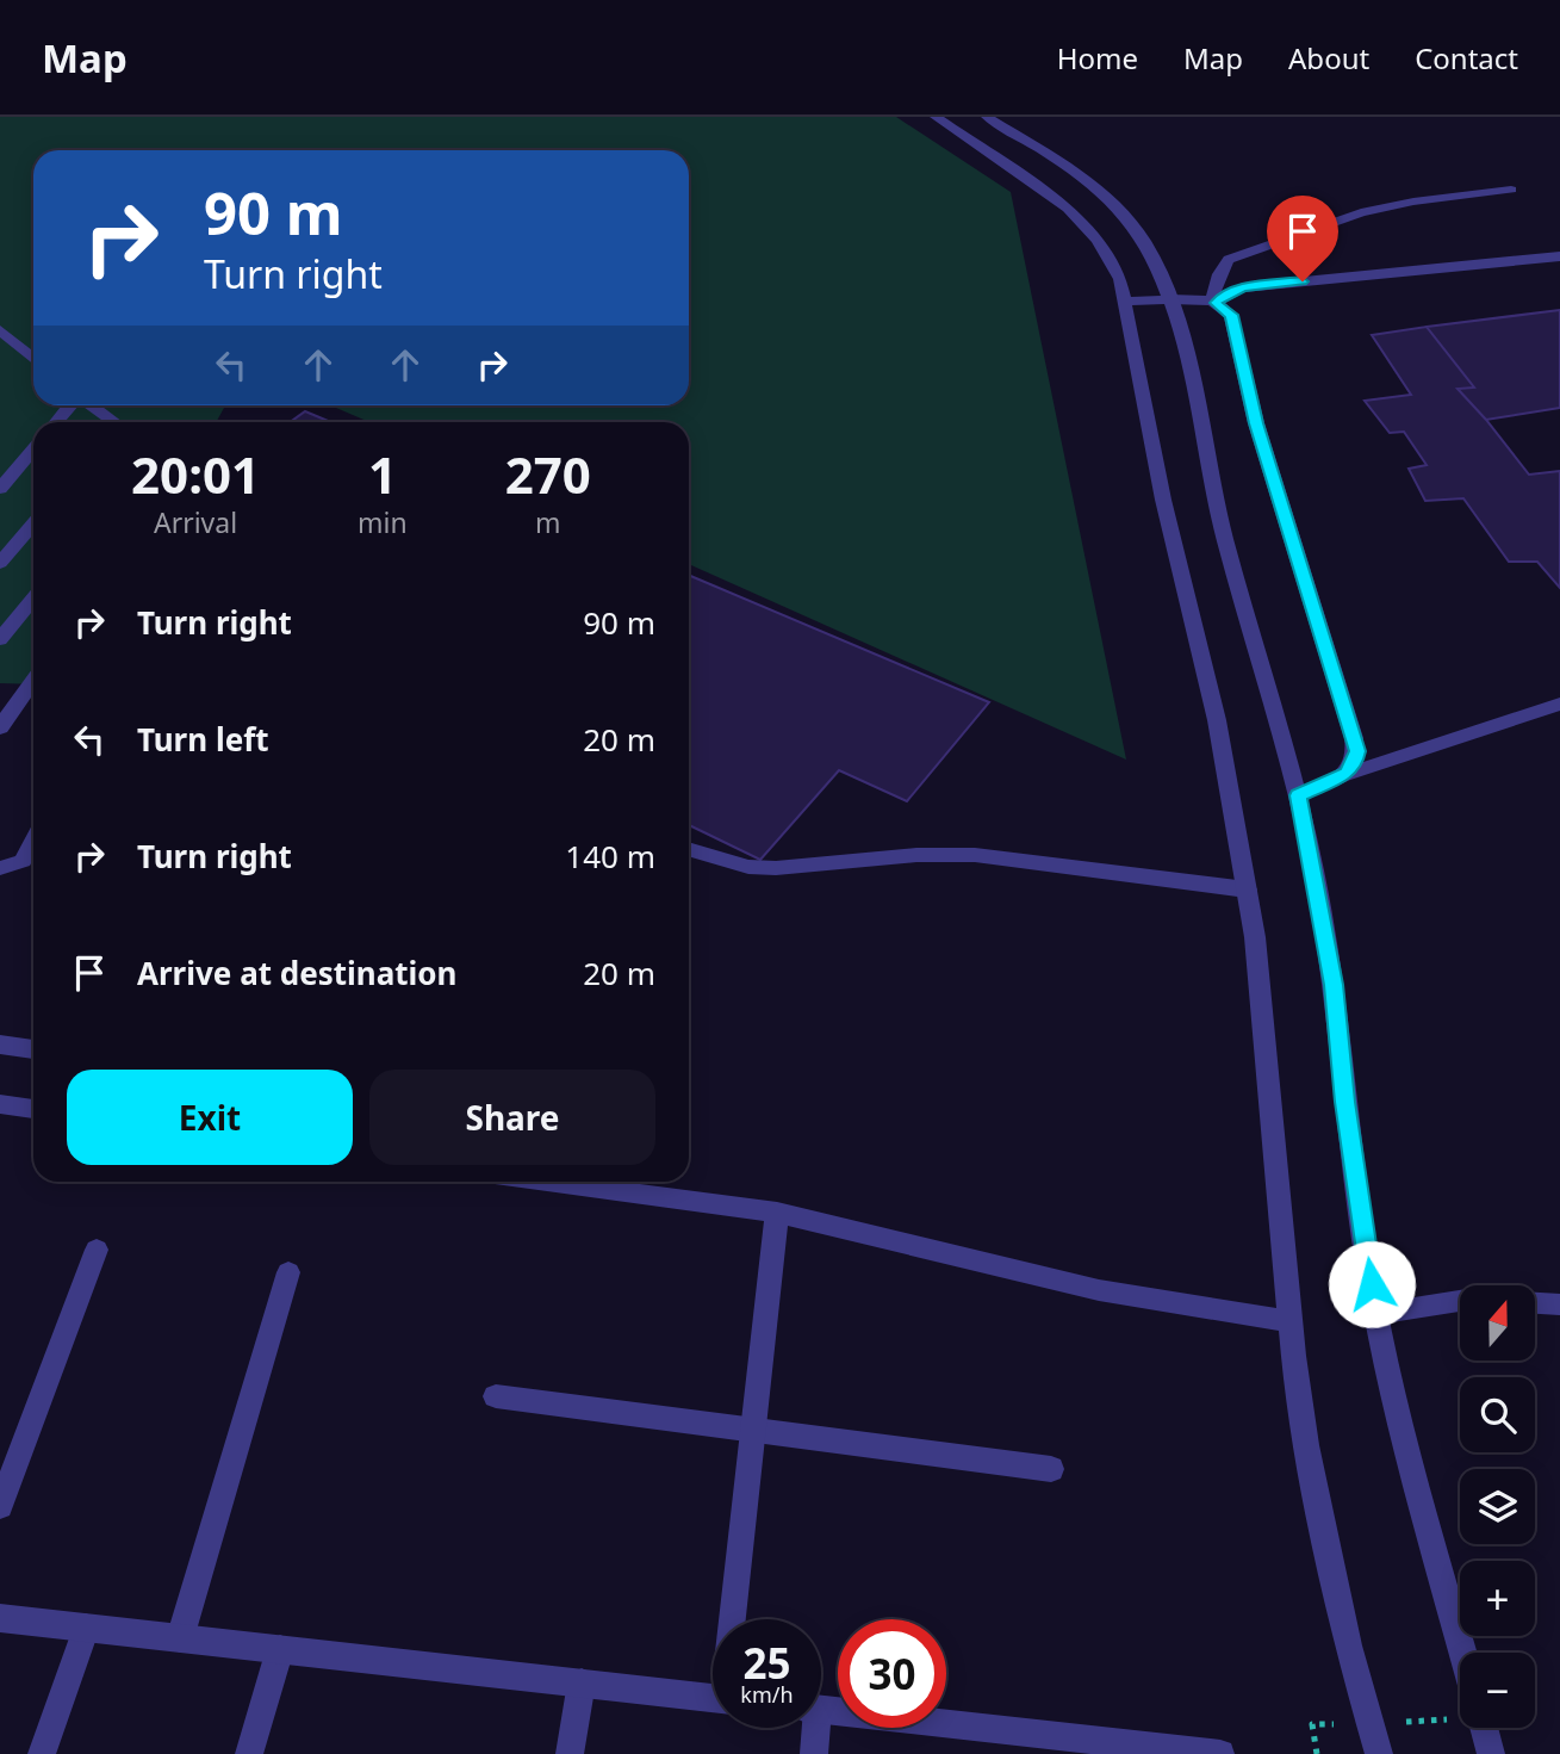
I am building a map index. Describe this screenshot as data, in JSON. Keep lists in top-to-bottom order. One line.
{"north":"top","page":{"header":"Map","nav":["Home","Map","About","Contact"],"turn":["90 m","Turn right"],"eta":["20:01","Arrival","1","min","270","m"],"list":[{"name":"Turn right","value":"90 m"},{"name":"Turn left","value":"20 m"},{"name":"Turn right","value":"140 m"},{"name":"Arrive at destination","value":"20 m"}],"buttons":["Exit","Share"],"map_buttons":["+","−"],"speed":"25 km/h","limit":"30"}}
